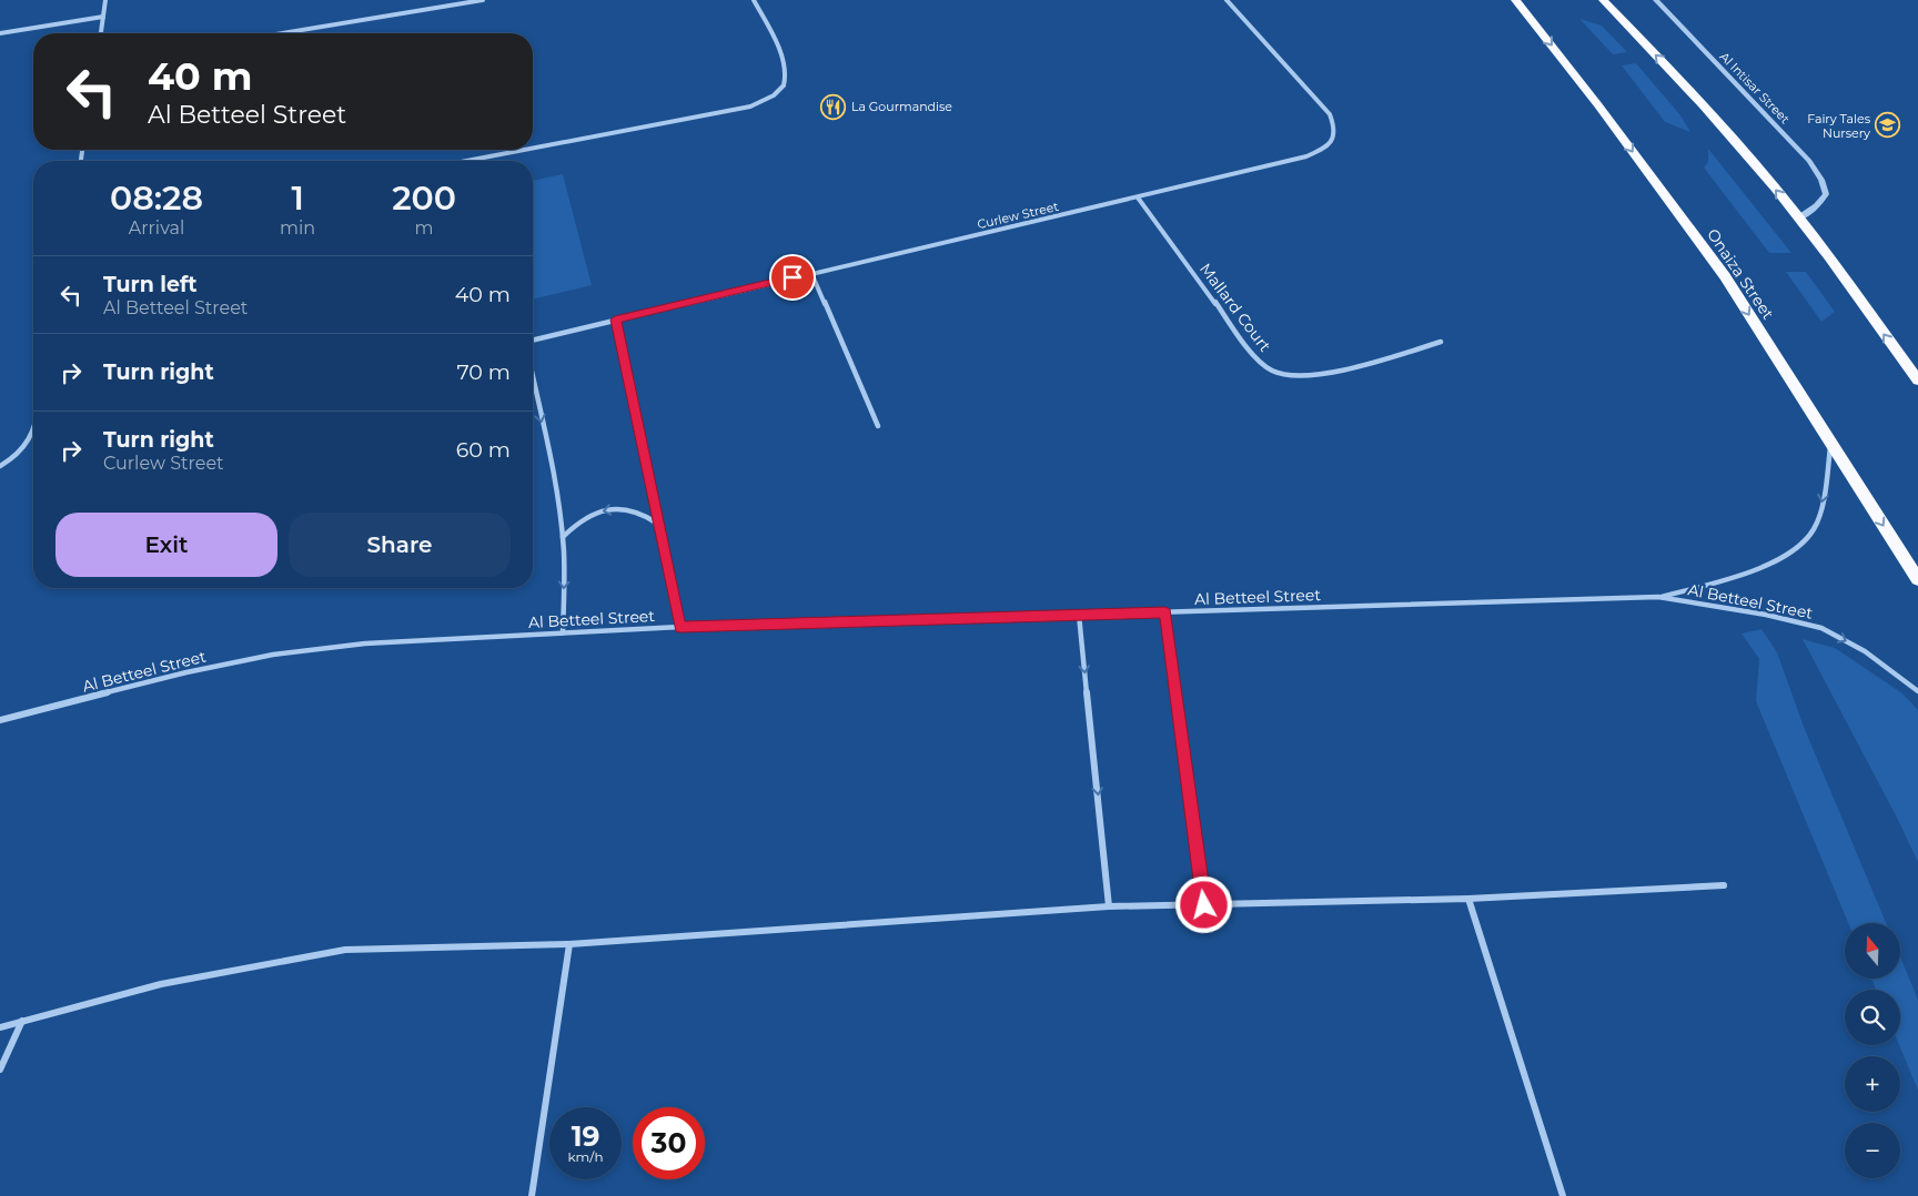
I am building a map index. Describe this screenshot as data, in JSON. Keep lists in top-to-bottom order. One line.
{"streets":{"highway":["Onaiza Street"],"street":["Al Intisar Street","Curlew Street","Mallard Court","Al Betteel Street"]},"crossings":[["Curlew Street","Mallard Court"],["Onaiza Street","Al Betteel Street"]],"places":{"restaurant":["La Gourmandise"],"school or university":["Fairy Tales Nursery"]},"north":"top","page":{"turn":["40 m","Al Betteel Street"],"eta":["08:28","Arrival","1","min","200","m"],"list":[{"name":"Turn left","note":"Al Betteel Street","value":"40 m"},{"name":"Turn right","value":"70 m"},{"name":"Turn right","note":"Curlew Street","value":"60 m"}],"buttons":["Exit","Share"],"map_buttons":["+","−"],"speed":"19 km/h","limit":"30"}}
